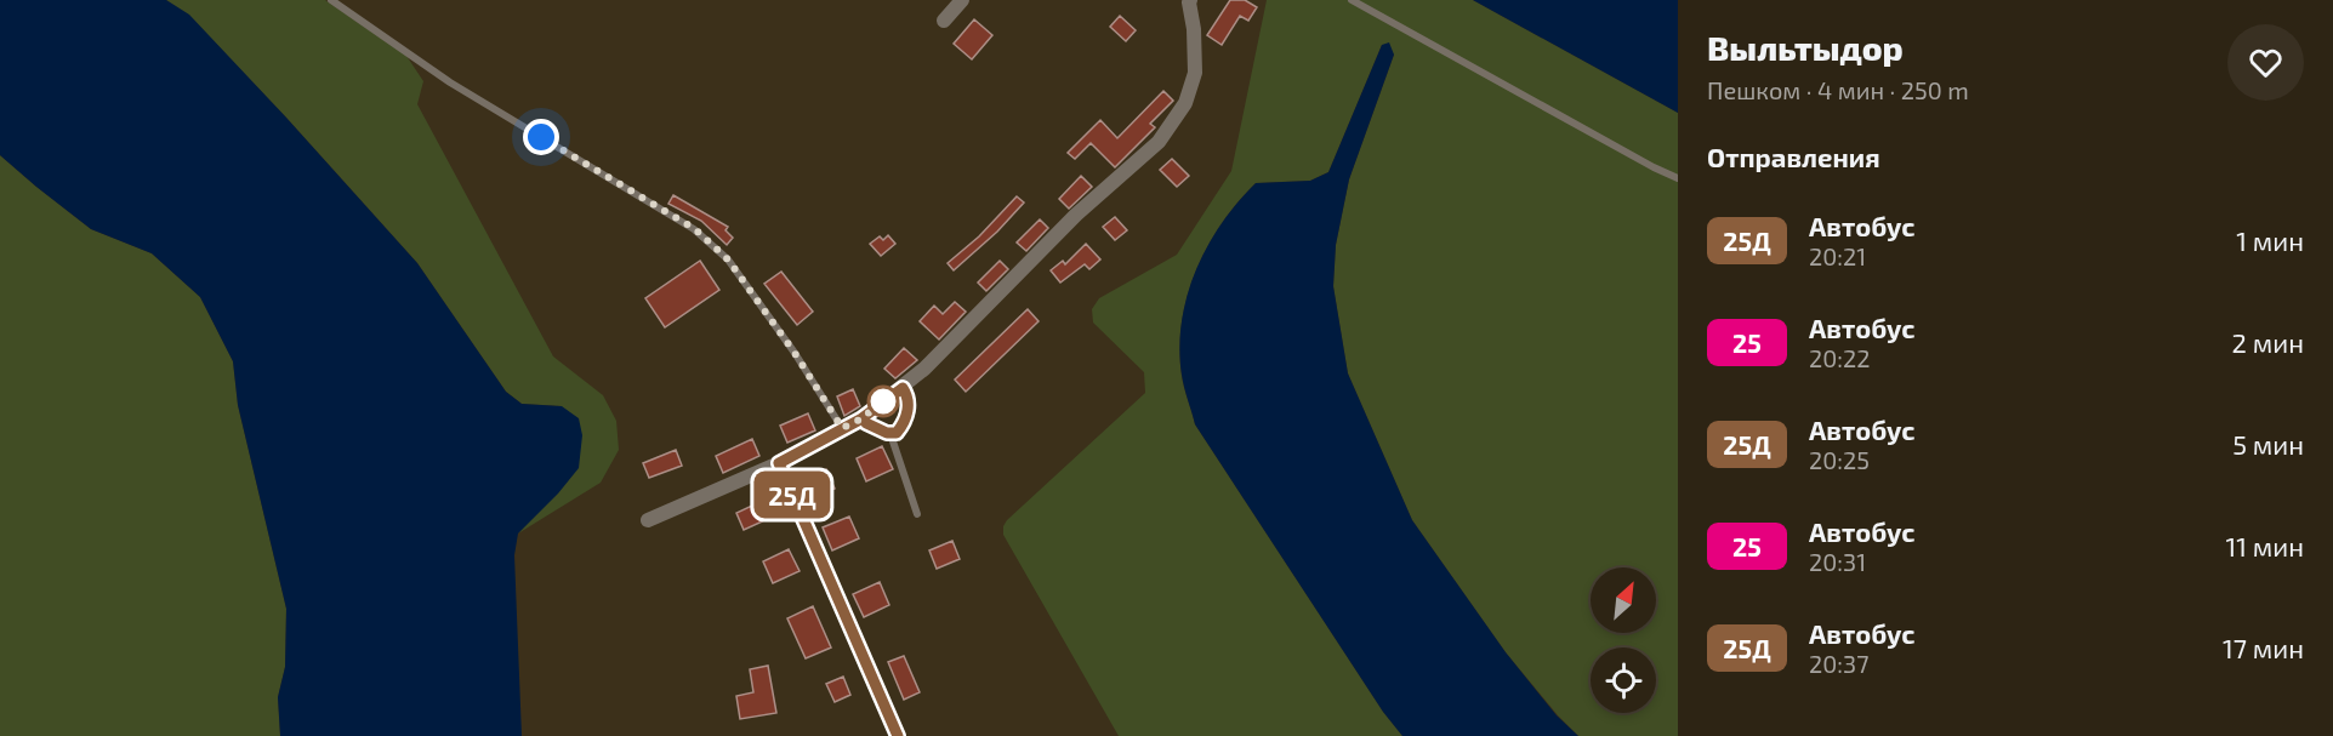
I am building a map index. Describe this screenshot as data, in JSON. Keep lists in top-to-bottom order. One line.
{"lines":["bus line 25Д"],"north":"top right","page":{"on_map":"25Д","heading":[["Выльтыдор","Пешком · 4 мин · 250 m"],"Отправления"],"list":[{"mark":"25Д","name":"Автобус","note":"20:21","value":"1 мин"},{"mark":"25","name":"Автобус","note":"20:22","value":"2 мин"},{"mark":"25Д","name":"Автобус","note":"20:25","value":"5 мин"},{"mark":"25","name":"Автобус","note":"20:31","value":"11 мин"},{"mark":"25Д","name":"Автобус","note":"20:37","value":"17 мин"}]}}
